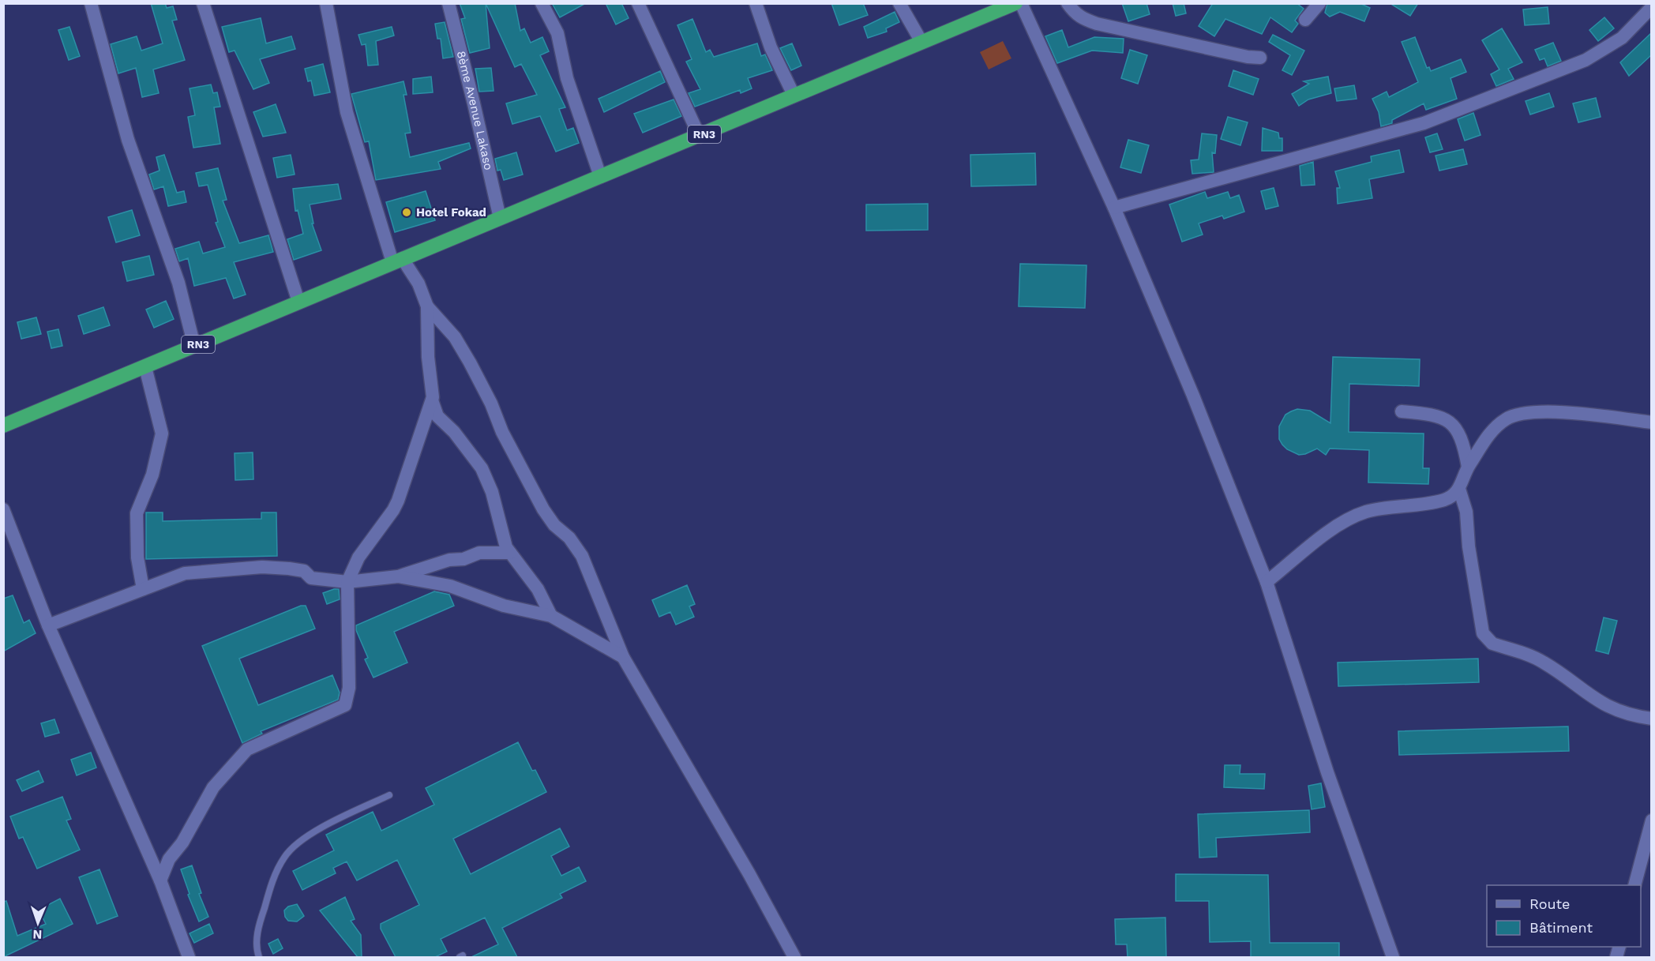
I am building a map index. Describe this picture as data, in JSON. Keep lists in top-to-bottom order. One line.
{"streets":{"highway":["RN3"],"street":["8ème Avenue Lakaso"]},"crossings":[["8ème Avenue Lakaso","RN3"]],"places":["Hotel Fokad"],"legend":["Route","Bâtiment"],"north":"bottom"}
